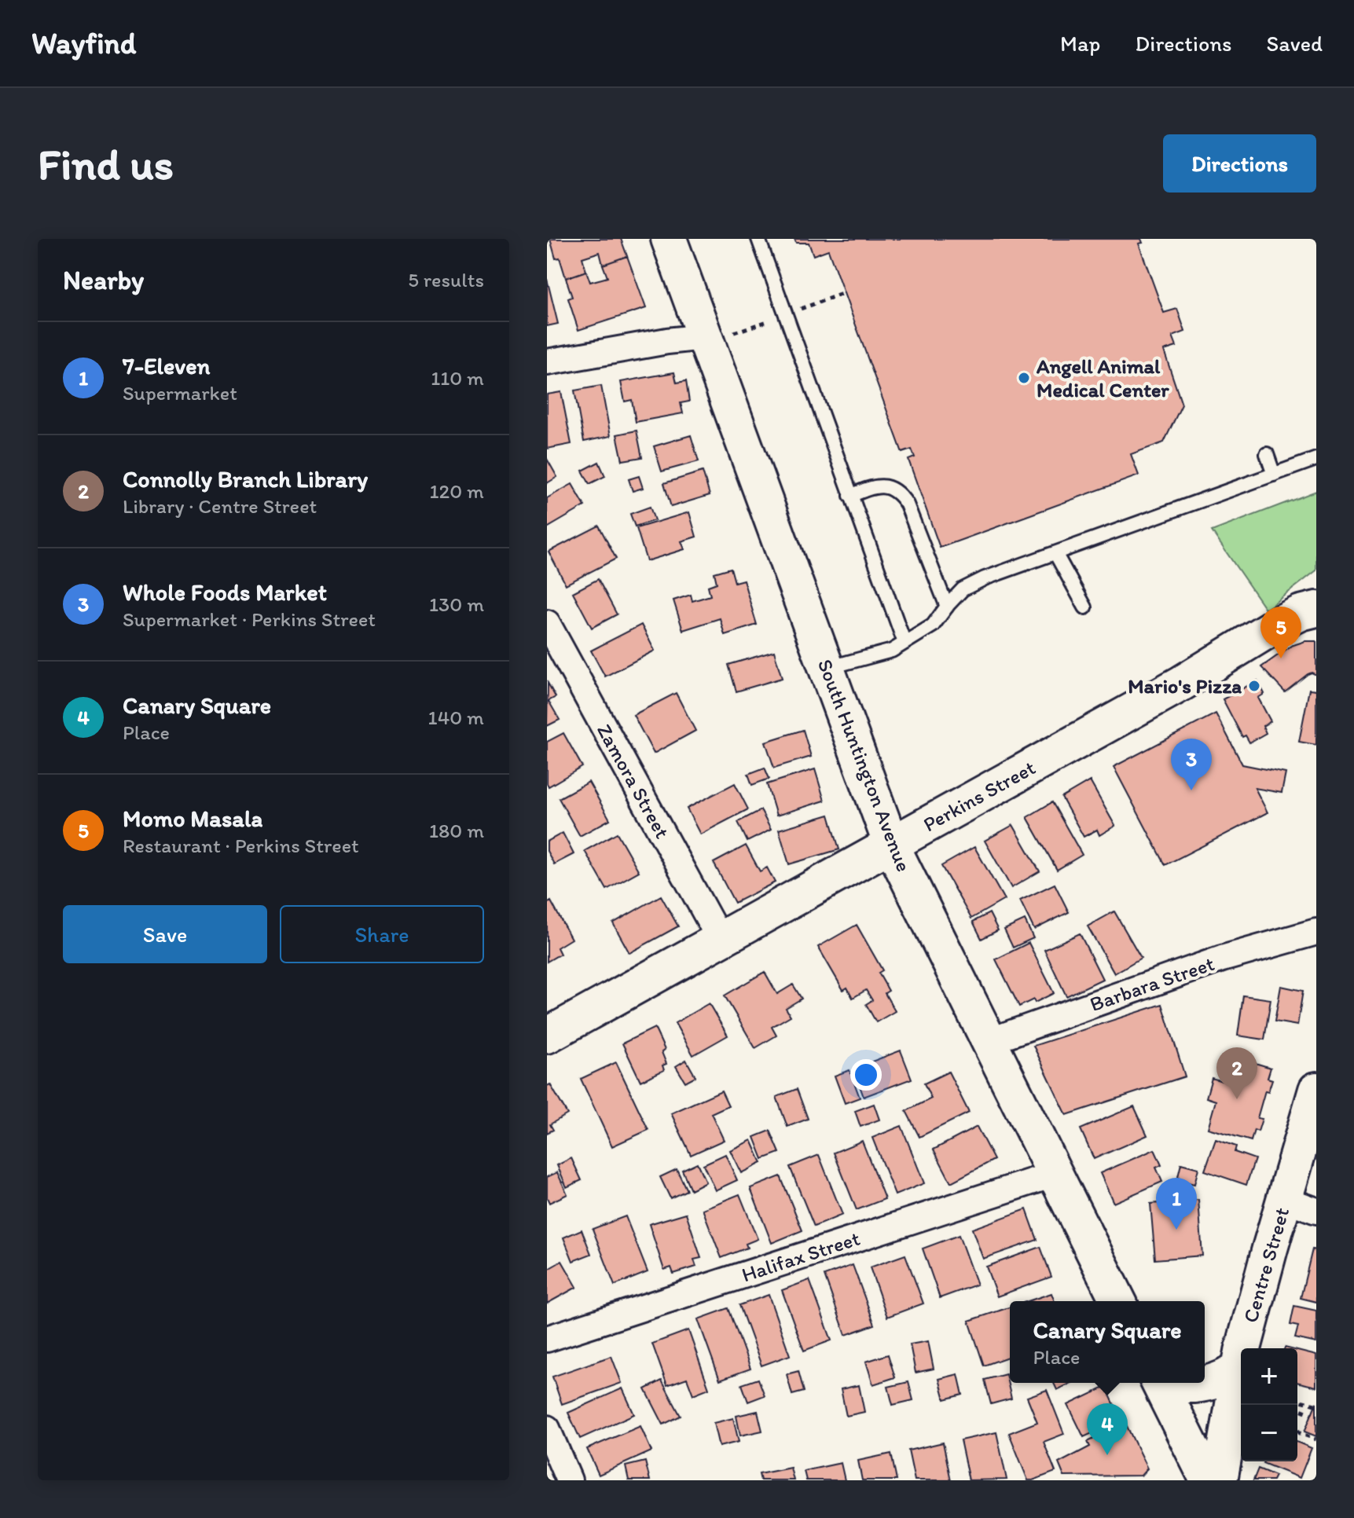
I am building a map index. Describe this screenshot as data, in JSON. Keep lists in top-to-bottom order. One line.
{"streets":{"main road":["South Huntington Avenue","Perkins Street","Centre Street"],"street":["Zamora Street","Barbara Street","Halifax Street"]},"crossings":[["South Huntington Avenue","Perkins Street"],["South Huntington Avenue","Barbara Street"],["South Huntington Avenue","Halifax Street"],["Zamora Street","Perkins Street"]],"places":["Angell Animal Medical Center","Mario's Pizza"],"page":{"header":"Wayfind","nav":["Map","Directions","Saved"],"buttons":["Directions",["Save","Share"]],"title":"Find us","heading":["Nearby","5 results"],"list":[{"mark":"1","name":"7-Eleven","note":"Supermarket","value":"110 m"},{"mark":"2","name":"Connolly Branch Library","note":"Library · Centre Street","value":"120 m"},{"mark":"3","name":"Whole Foods Market","note":"Supermarket · Perkins Street","value":"130 m"},{"mark":"4","name":"Canary Square","note":"Place","value":"140 m"},{"mark":"5","name":"Momo Masala","note":"Restaurant · Perkins Street","value":"180 m"}],"pins":["5","3","2","1","4"],"popup":["Canary Square","Place"],"map_buttons":["+","−"]}}
